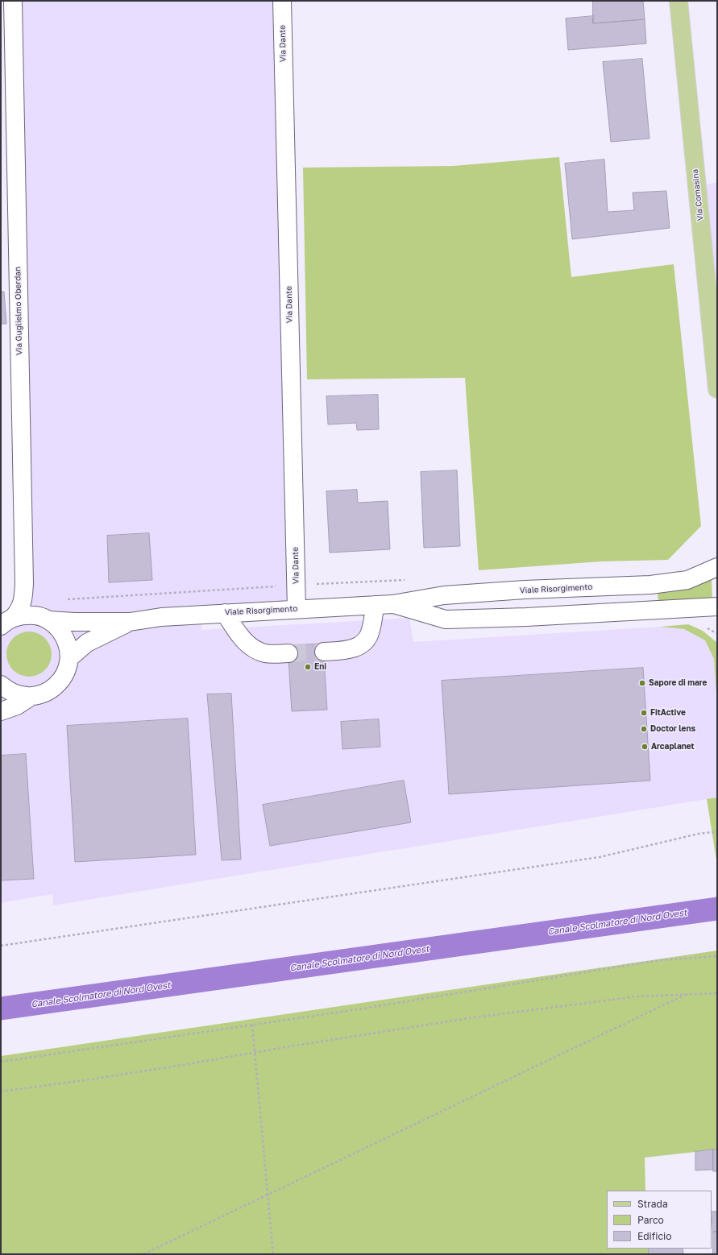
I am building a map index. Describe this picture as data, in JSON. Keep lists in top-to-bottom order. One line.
{"streets":{"main road":["Via Comasina"],"street":["Via Dante","Via Guglielmo Oberdan","Viale Risorgimento"]},"crossings":[["Via Dante","Viale Risorgimento"]],"water":["Canale Scolmatore di Nord Ovest"],"places":["Eni","Sapore di mare","FitActive","Doctor lens","Arcaplanet"],"legend":["Strada","Parco","Edificio"]}
